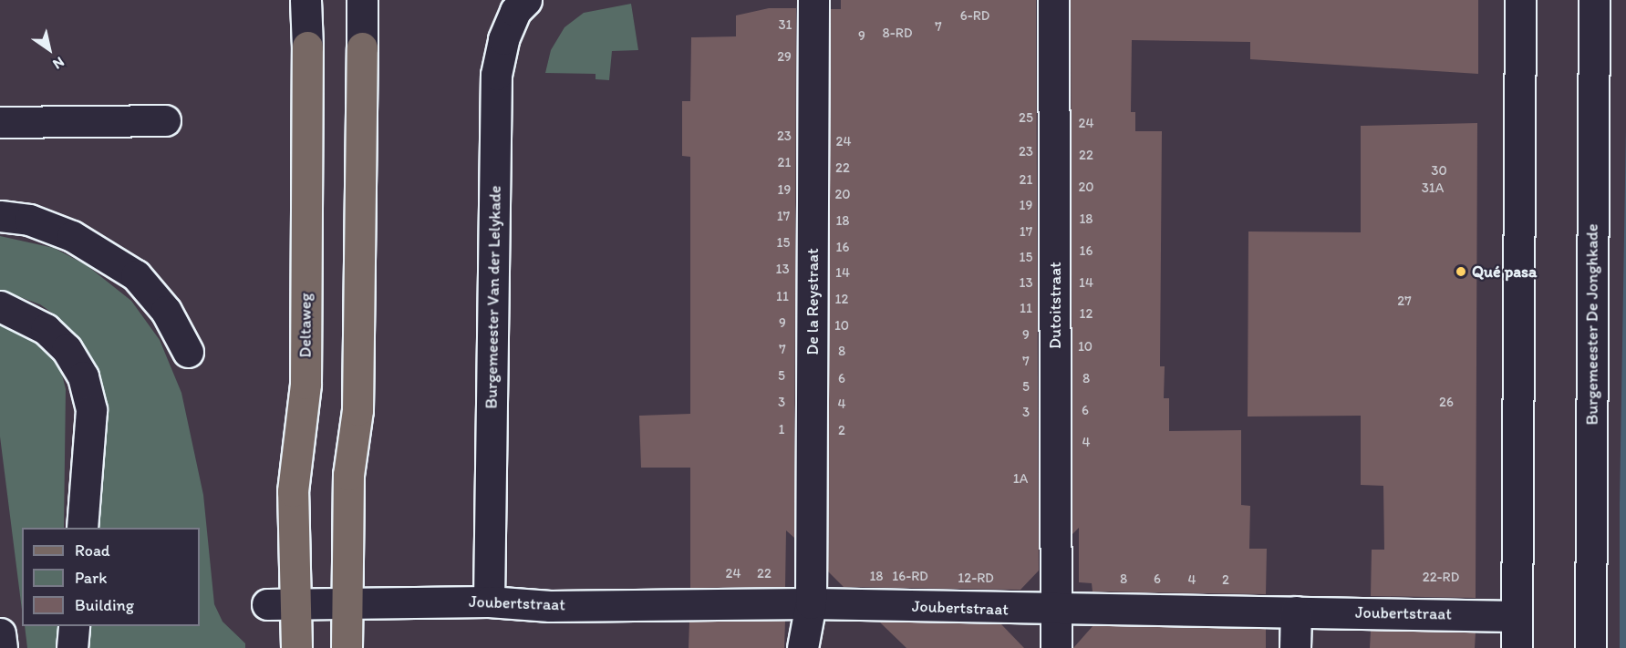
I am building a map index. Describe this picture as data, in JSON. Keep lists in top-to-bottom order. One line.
{"streets":{"main road":["Deltaweg"],"street":["Burgemeester Van der Lelykade","De la Reystraat","Dutoitstraat","Burgemeester De Jonghkade","Joubertstraat"]},"crossings":[["Burgemeester Van der Lelykade","Joubertstraat"],["De la Reystraat","Joubertstraat"],["Dutoitstraat","Joubertstraat"]],"places":["Qué pasa"],"house_numbers":["6-RD","31","7","8-RD","9","29","25","24","23","24","23","22","21","22","30","21","20","31A","19","20","19","17","18","18","17","15","16","16","15","13","14","13","14","11","12","27","11","12","9","10","9","10","7","8","7","5","6","8","5","3","26","4","6","3","1","2","4","1A","24","22","18","16-RD","22-RD","12-RD","8","6","4","2"],"legend":["Road","Park","Building"],"north":"bottom right"}
